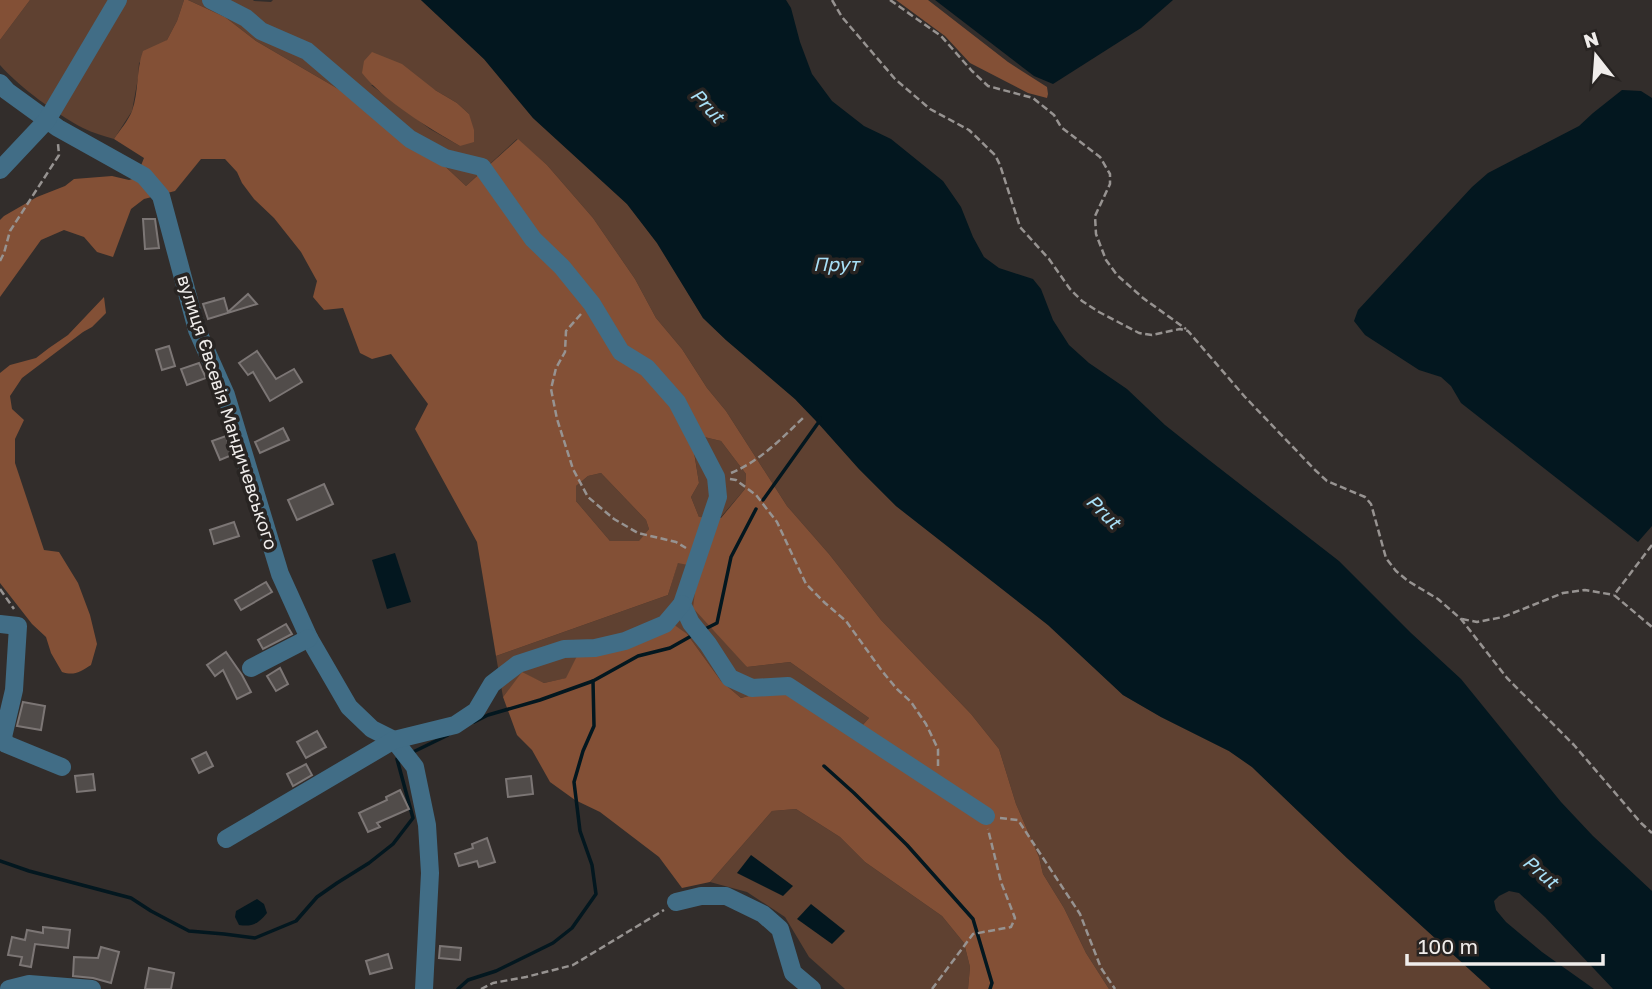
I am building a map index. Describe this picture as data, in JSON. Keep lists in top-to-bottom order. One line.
{"streets":{"street":["вулиця Євсевія Мандичевського"]},"water":["Prut","Прут"],"scale_bar":"100 m","north":"top"}
